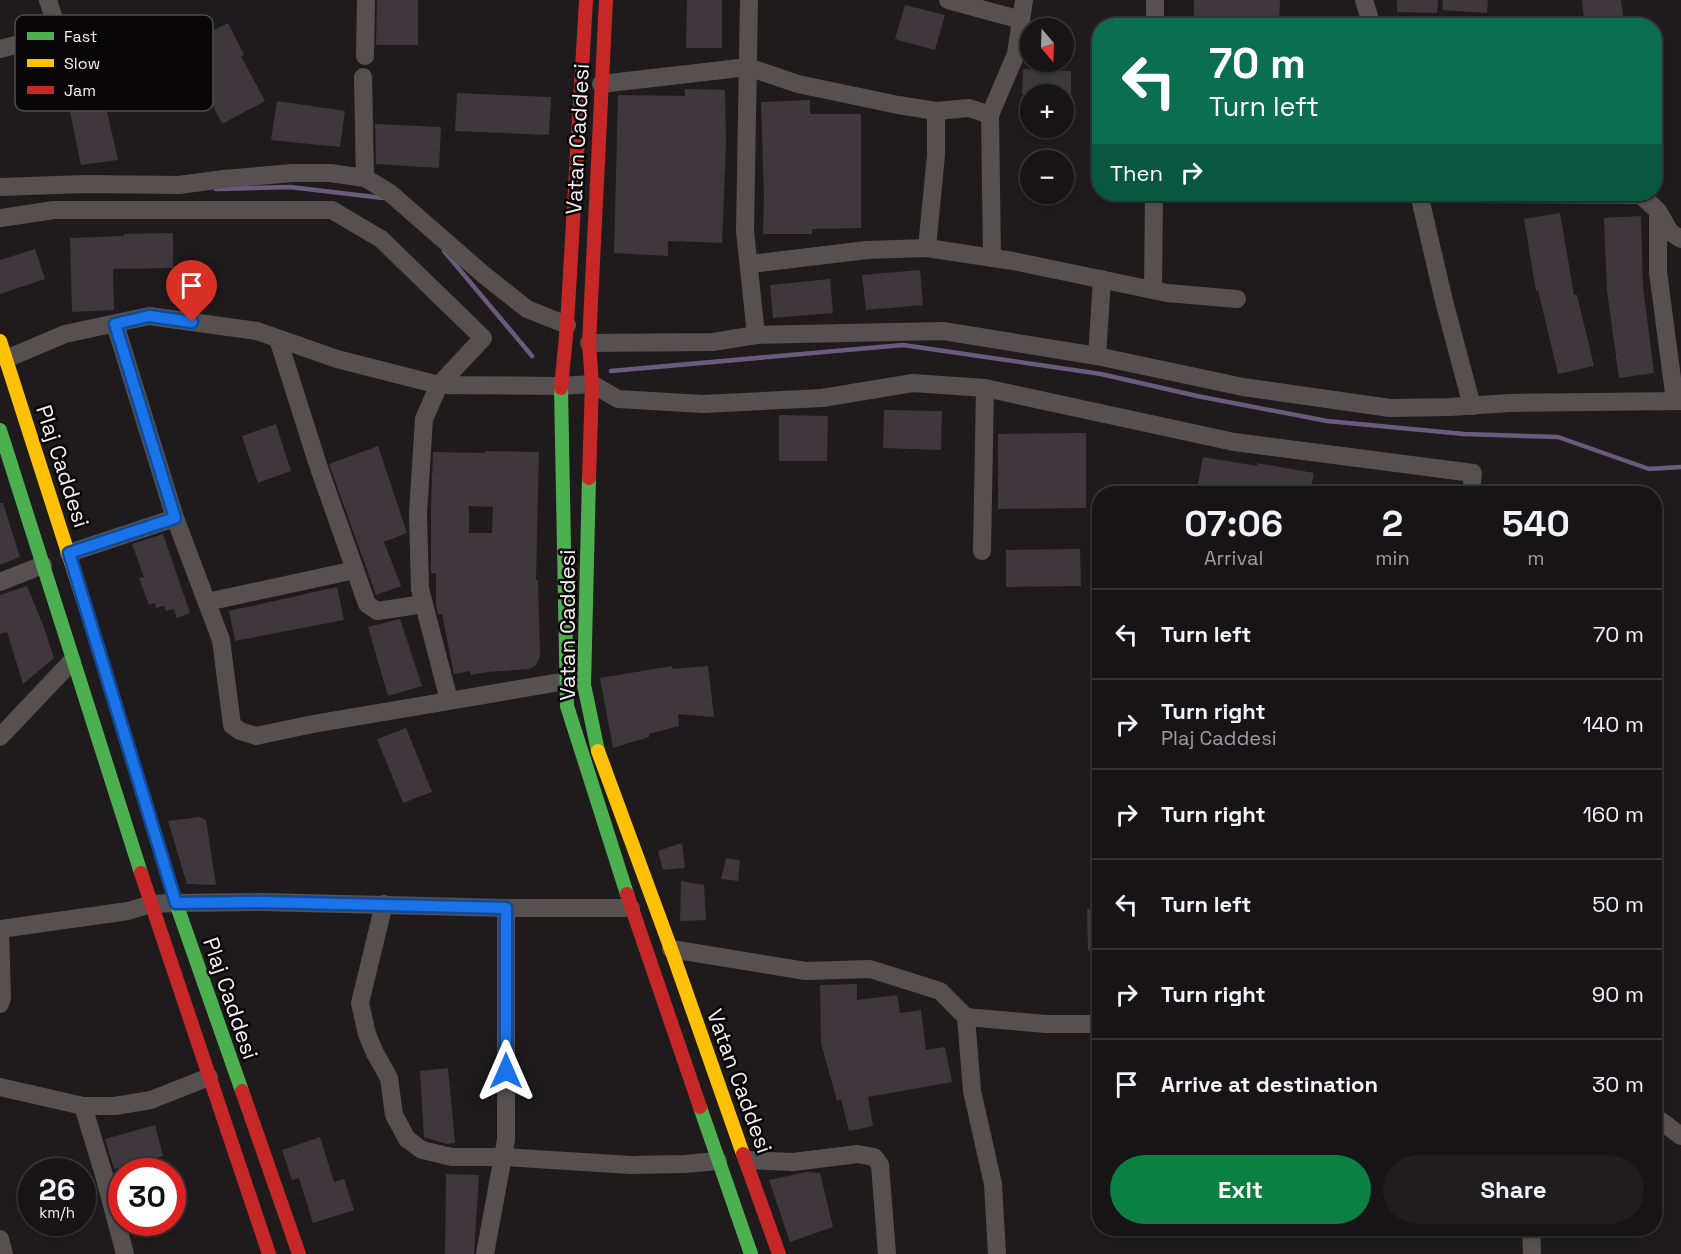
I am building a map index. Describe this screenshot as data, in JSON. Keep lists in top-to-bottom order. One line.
{"streets":{"main road":["Vatan Caddesi","Plaj Caddesi"]},"legend":["Fast","Slow","Jam"],"north":"bottom","page":{"map_buttons":["+","−"],"turn":["70 m","Turn left"],"then":"Then","eta":["07:06","Arrival","2","min","540","m"],"list":[{"name":"Turn left","value":"70 m"},{"name":"Turn right","note":"Plaj Caddesi","value":"140 m"},{"name":"Turn right","value":"160 m"},{"name":"Turn left","value":"50 m"},{"name":"Turn right","value":"90 m"},{"name":"Arrive at destination","value":"30 m"}],"buttons":["Exit","Share"],"speed":"26 km/h","limit":"30"}}
